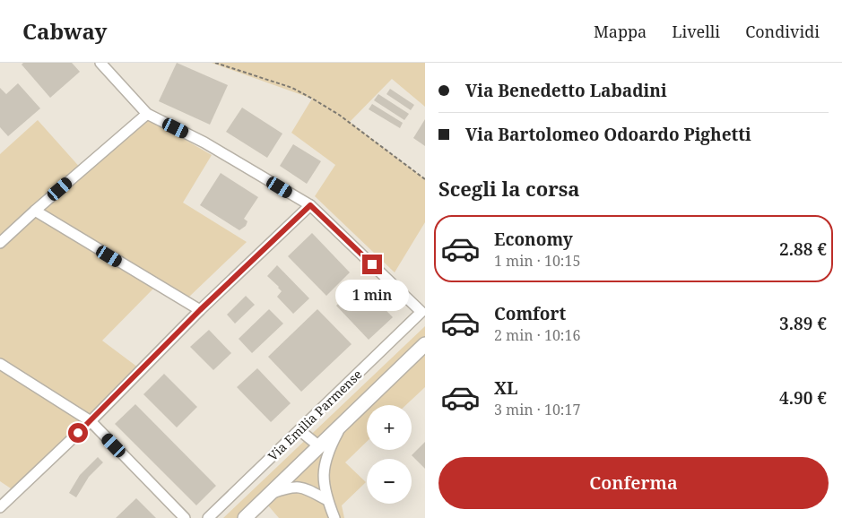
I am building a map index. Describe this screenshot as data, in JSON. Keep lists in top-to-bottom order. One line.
{"streets":{"main road":["Via Emilia Parmense"]},"page":{"header":"Cabway","nav":["Mappa","Livelli","Condividi"],"banner":["Via Benedetto Labadini","Via Bartolomeo Odoardo Pighetti"],"heading":"Scegli la corsa","list":[{"name":"Economy","note":"1 min · 10:15","value":"2.88 €"},{"name":"Comfort","note":"2 min · 10:16","value":"3.89 €"},{"name":"XL","note":"3 min · 10:17","value":"4.90 €"}],"bubble":"1 min","map_buttons":["+","−"],"buttons":"Conferma"}}
